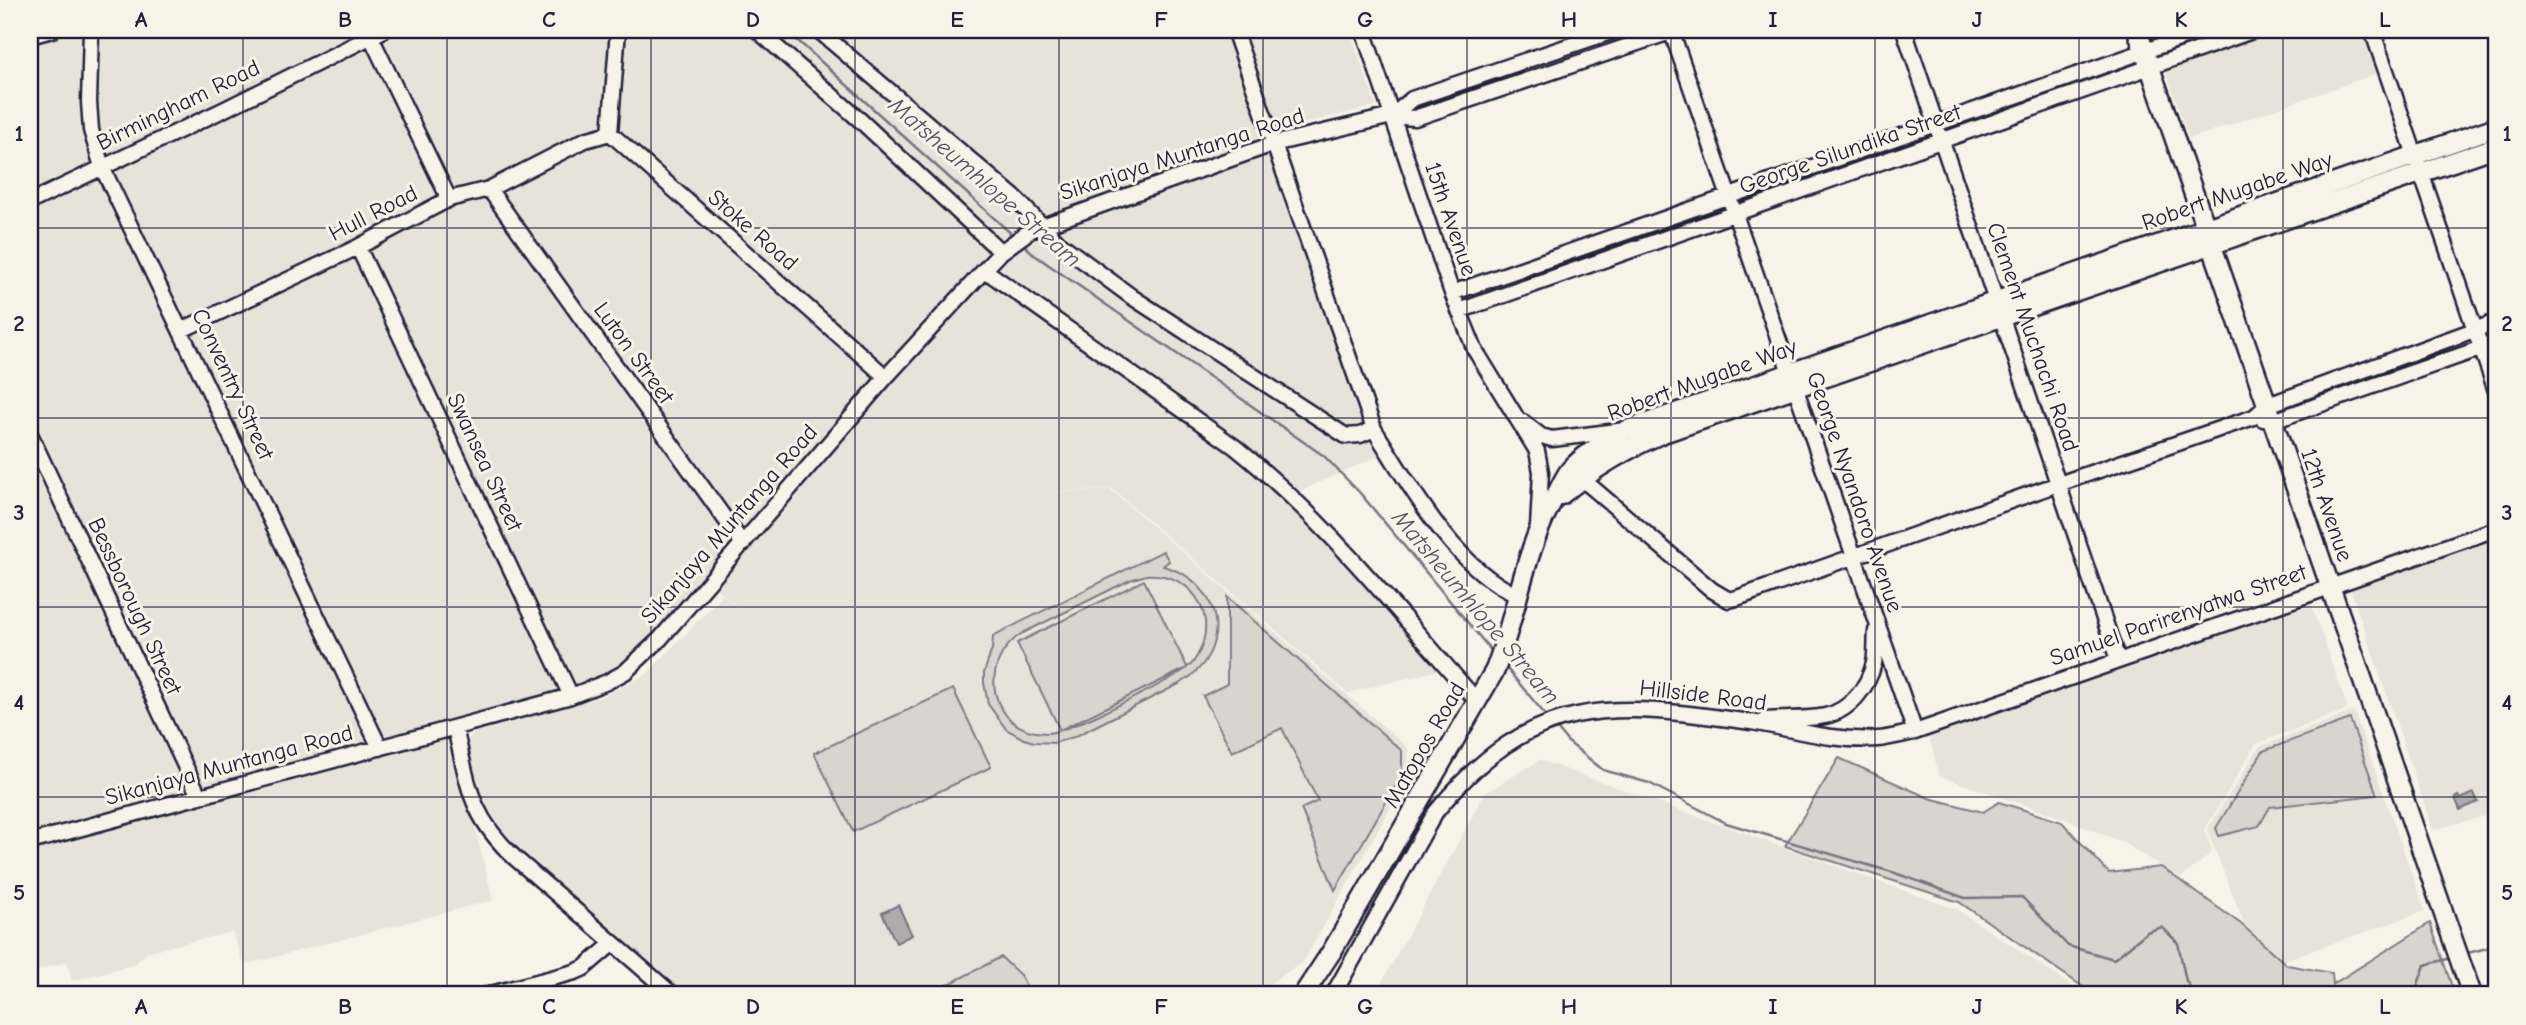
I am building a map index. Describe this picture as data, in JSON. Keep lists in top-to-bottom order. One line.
{"streets":{"main road":["Robert Mugabe Way","12th Avenue","Matopos Road"],"street":["Birmingham Road","George Silundika Street","Sikanjaya Muntanga Road","Hull Road","15th Avenue","Stoke Road","Clement Muchachi Road","Luton Street","Conventry Street","Swansea Street","George Nyandoro Avenue","Bessborough Street","Samuel Parirenyatwa Street","Hillside Road"]},"crossings":[["Birmingham Road","Conventry Street"],["George Silundika Street","15th Avenue"],["George Silundika Street","Clement Muchachi Road"],["George Silundika Street","George Nyandoro Avenue"],["George Silundika Street","12th Avenue"],["Sikanjaya Muntanga Road","15th Avenue"],["Sikanjaya Muntanga Road","Stoke Road"],["Sikanjaya Muntanga Road","Luton Street"],["Sikanjaya Muntanga Road","Conventry Street"],["Sikanjaya Muntanga Road","Swansea Street"],["Sikanjaya Muntanga Road","Bessborough Street"],["Robert Mugabe Way","15th Avenue"],["Robert Mugabe Way","Clement Muchachi Road"],["Robert Mugabe Way","George Nyandoro Avenue"],["Robert Mugabe Way","12th Avenue"],["Robert Mugabe Way","Matopos Road"],["Hull Road","Stoke Road"],["Hull Road","Luton Street"],["Hull Road","Conventry Street"],["Hull Road","Swansea Street"],["15th Avenue","Matopos Road"],["Clement Muchachi Road","Samuel Parirenyatwa Street"],["George Nyandoro Avenue","Samuel Parirenyatwa Street"],["George Nyandoro Avenue","Hillside Road"],["12th Avenue","Samuel Parirenyatwa Street"],["Samuel Parirenyatwa Street","Hillside Road"]],"water":["Matsheumhlope Stream"],"grid":{"columns":["A","B","C","D","E","F","G","H","I","J","K","L"],"rows":["1","2","3","4","5"]}}
